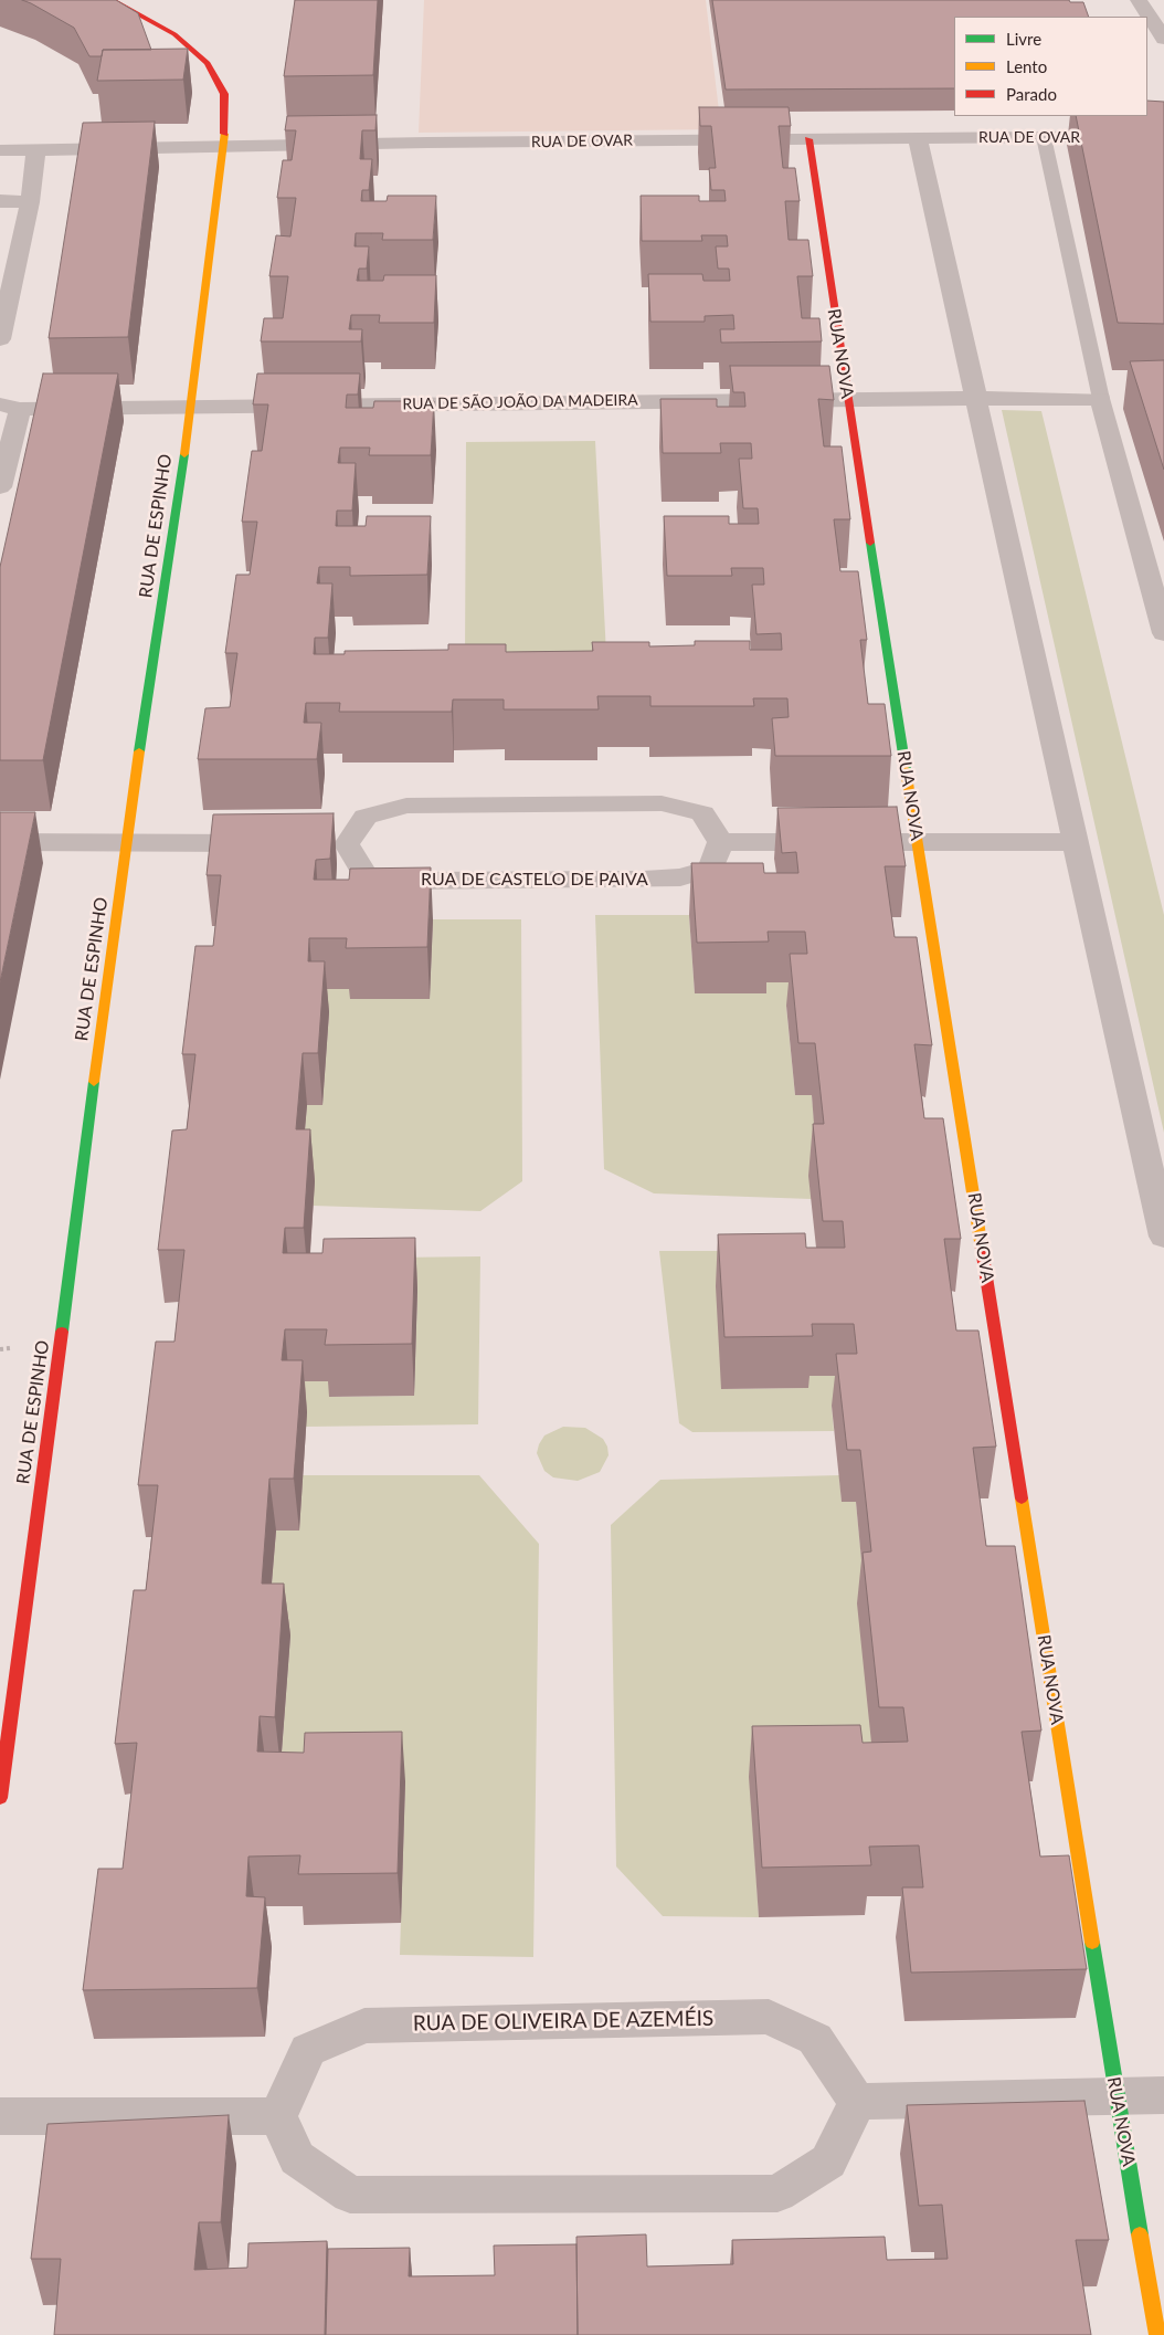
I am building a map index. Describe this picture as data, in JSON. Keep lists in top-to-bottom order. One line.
{"streets":{"street":["RUA DE OVAR","RUA NOVA","RUA DE SÃO JOÃO DA MADEIRA","RUA DE ESPINHO","RUA DE CASTELO DE PAIVA","RUA DE OLIVEIRA DE AZEMÉIS"]},"crossings":[["RUA DE OVAR","RUA NOVA"],["RUA DE OVAR","RUA DE ESPINHO"],["RUA NOVA","RUA DE SÃO JOÃO DA MADEIRA"],["RUA DE SÃO JOÃO DA MADEIRA","RUA DE ESPINHO"]],"legend":["Livre","Lento","Parado"]}
